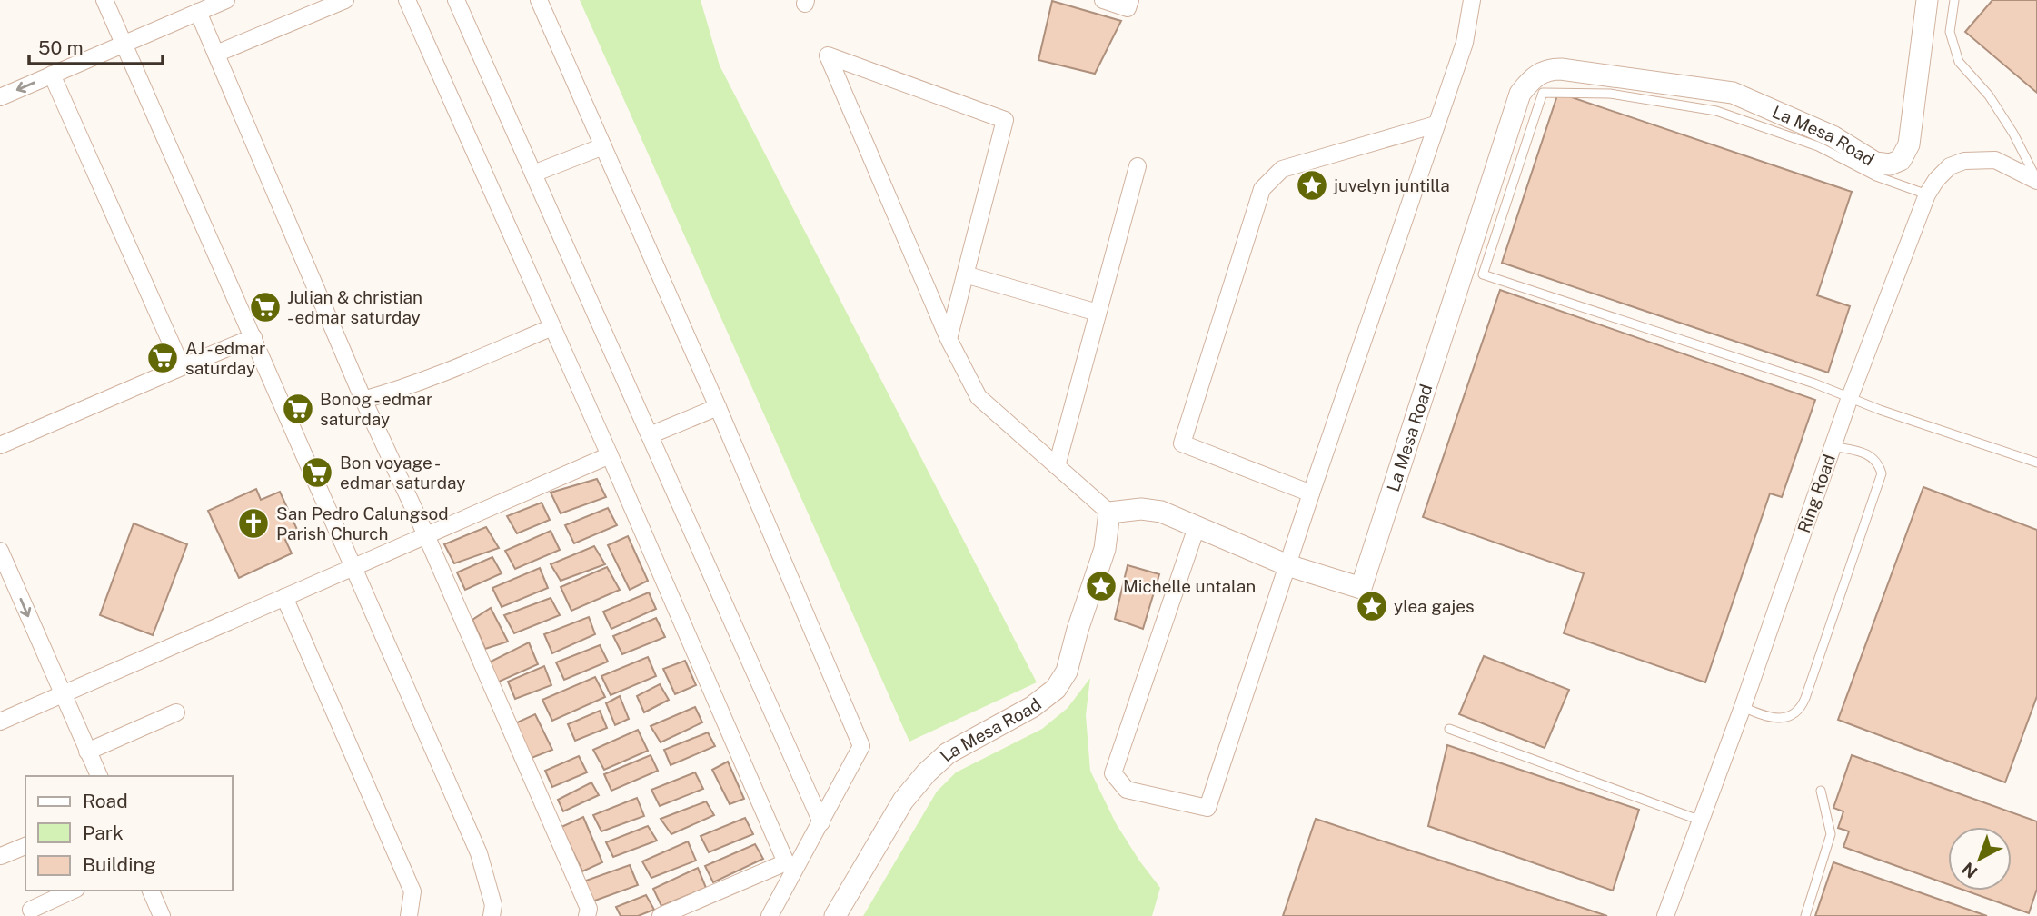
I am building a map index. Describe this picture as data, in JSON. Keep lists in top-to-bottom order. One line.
{"streets":{"street":["La Mesa Road","Ring Road"]},"places":{"place":["juvelyn juntilla","Michelle untalan","ylea gajes"],"supermarket":["Julian & christian - edmar saturday","AJ - edmar saturday","Bonog - edmar saturday","Bon voyage - edmar saturday"],"church":["San Pedro Calungsod Parish Church"]},"legend":["Road","Park","Building"],"scale_bar":"50 m","north":"bottom left"}
